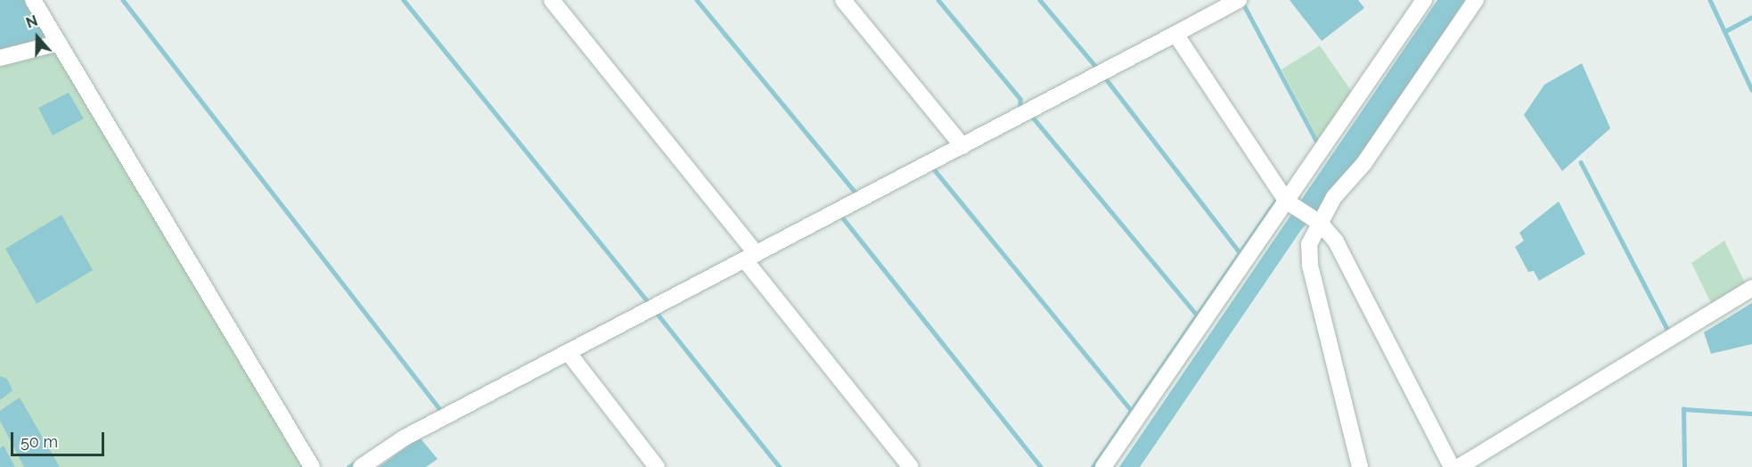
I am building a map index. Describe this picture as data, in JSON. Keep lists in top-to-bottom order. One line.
{"scale_bar":"50 m","north":"top"}
